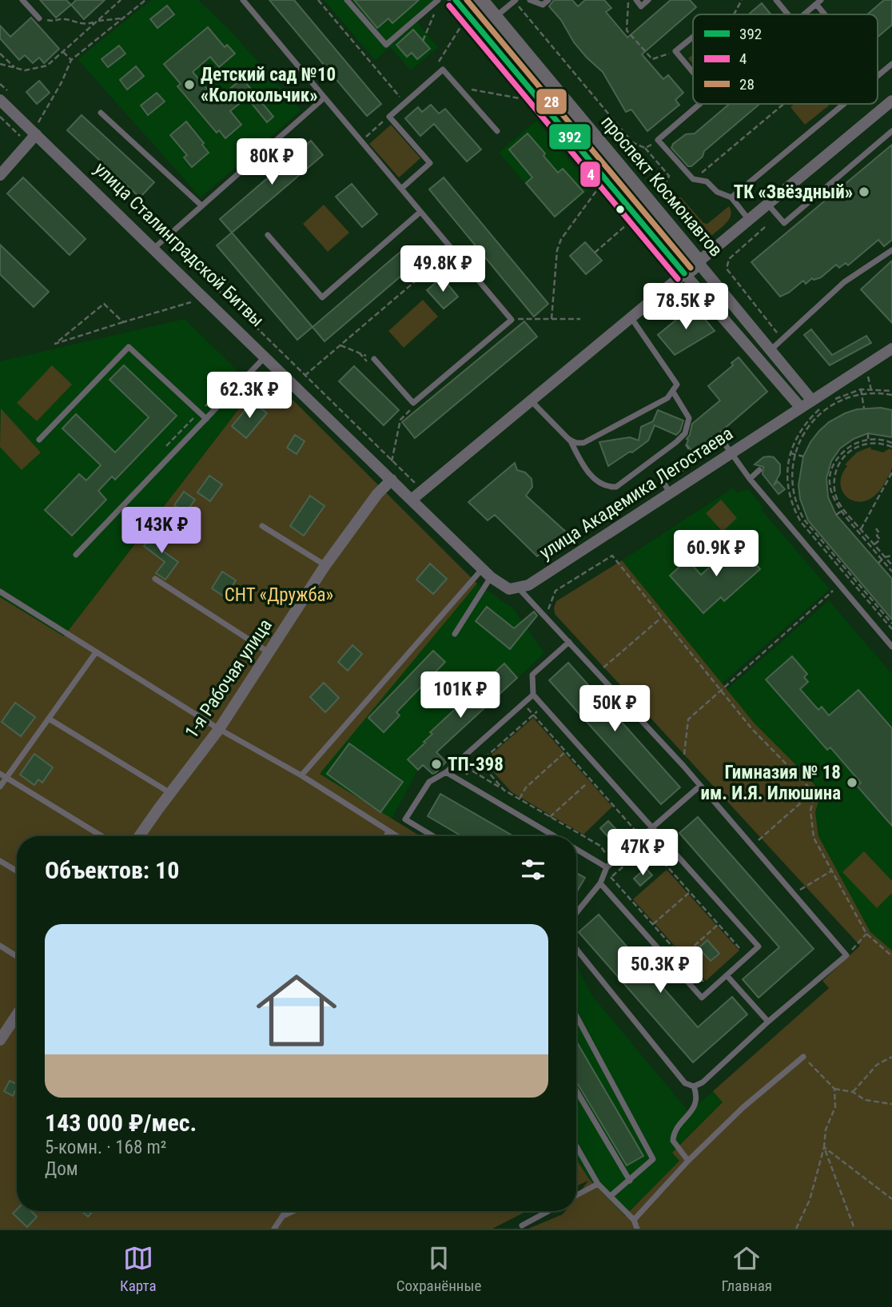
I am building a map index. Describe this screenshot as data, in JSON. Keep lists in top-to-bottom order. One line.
{"streets":{"street":["проспект Космонавтов","улица Сталинградской Битвы","улица Академика Легостаева","1-я Рабочая улица"]},"crossings":[["проспект Космонавтов","улица Академика Легостаева"],["улица Сталинградской Битвы","1-я Рабочая улица"]],"parks":["СНТ «Дружба»"],"places":["Детский сад №10 «Колокольчик»","ТК «Звёздный»","ТП-398","Гимназия № 18 им. И.Я. Илюшина"],"lines":["transit line 392","transit line 28","transit line 4"],"legend":["392","4","28"],"page":{"price":["80K ₽","49.8K ₽","78.5K ₽","62.3K ₽","143K ₽","60.9K ₽","101K ₽","50K ₽","47K ₽","50.3K ₽"],"heading":"Объектов: 10","list":[{"name":"143 000 ₽/мес.","note":"5-комн. · 168 m² · Дом"}],"tabs":["Карта","Сохранённые","Главная"]}}
